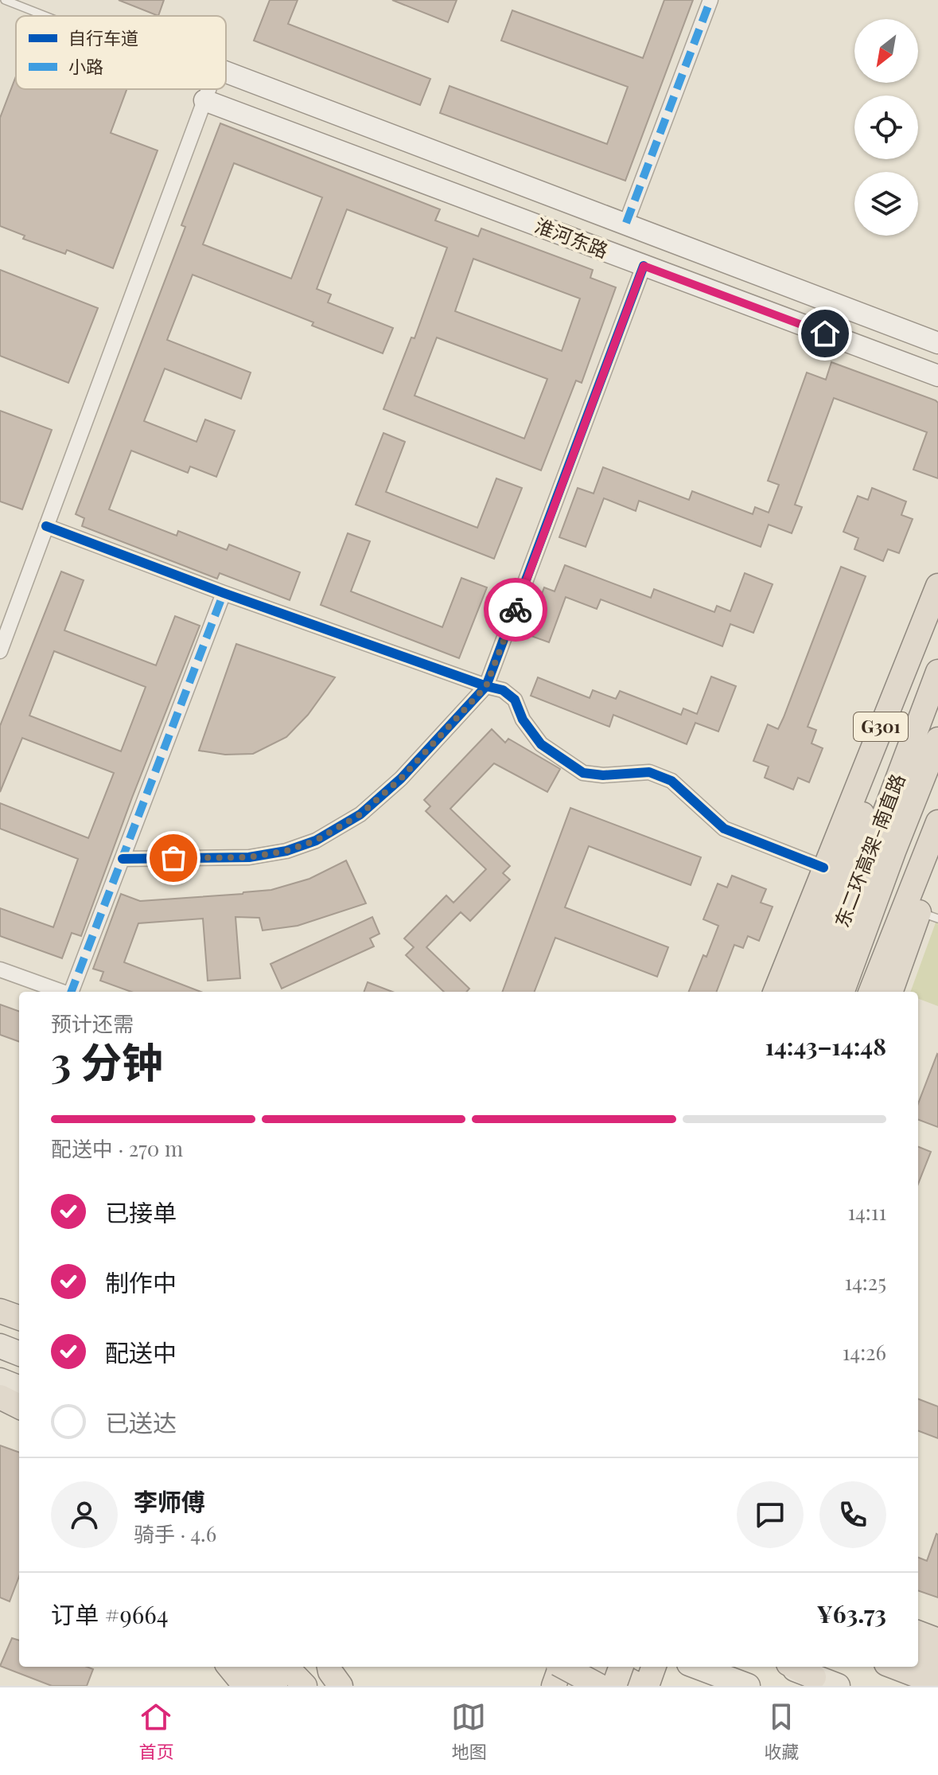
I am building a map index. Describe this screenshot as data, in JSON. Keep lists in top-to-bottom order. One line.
{"streets":{"highway":["G301","东二环高架-南直路"],"main road":["淮河东路"]},"legend":["自行车道","小路"],"north":"bottom left","page":{"heading":["3 分钟","预计还需","14:43–14:48"],"panel":["李师傅","骑手 · 4.6","订单 #9664","¥63.73"],"bar":"配送中 · 270 m","list":[["已接单","14:11"],["制作中","14:25"],["配送中","14:26"],"已送达"],"tabs":["首页","地图","收藏"]}}
